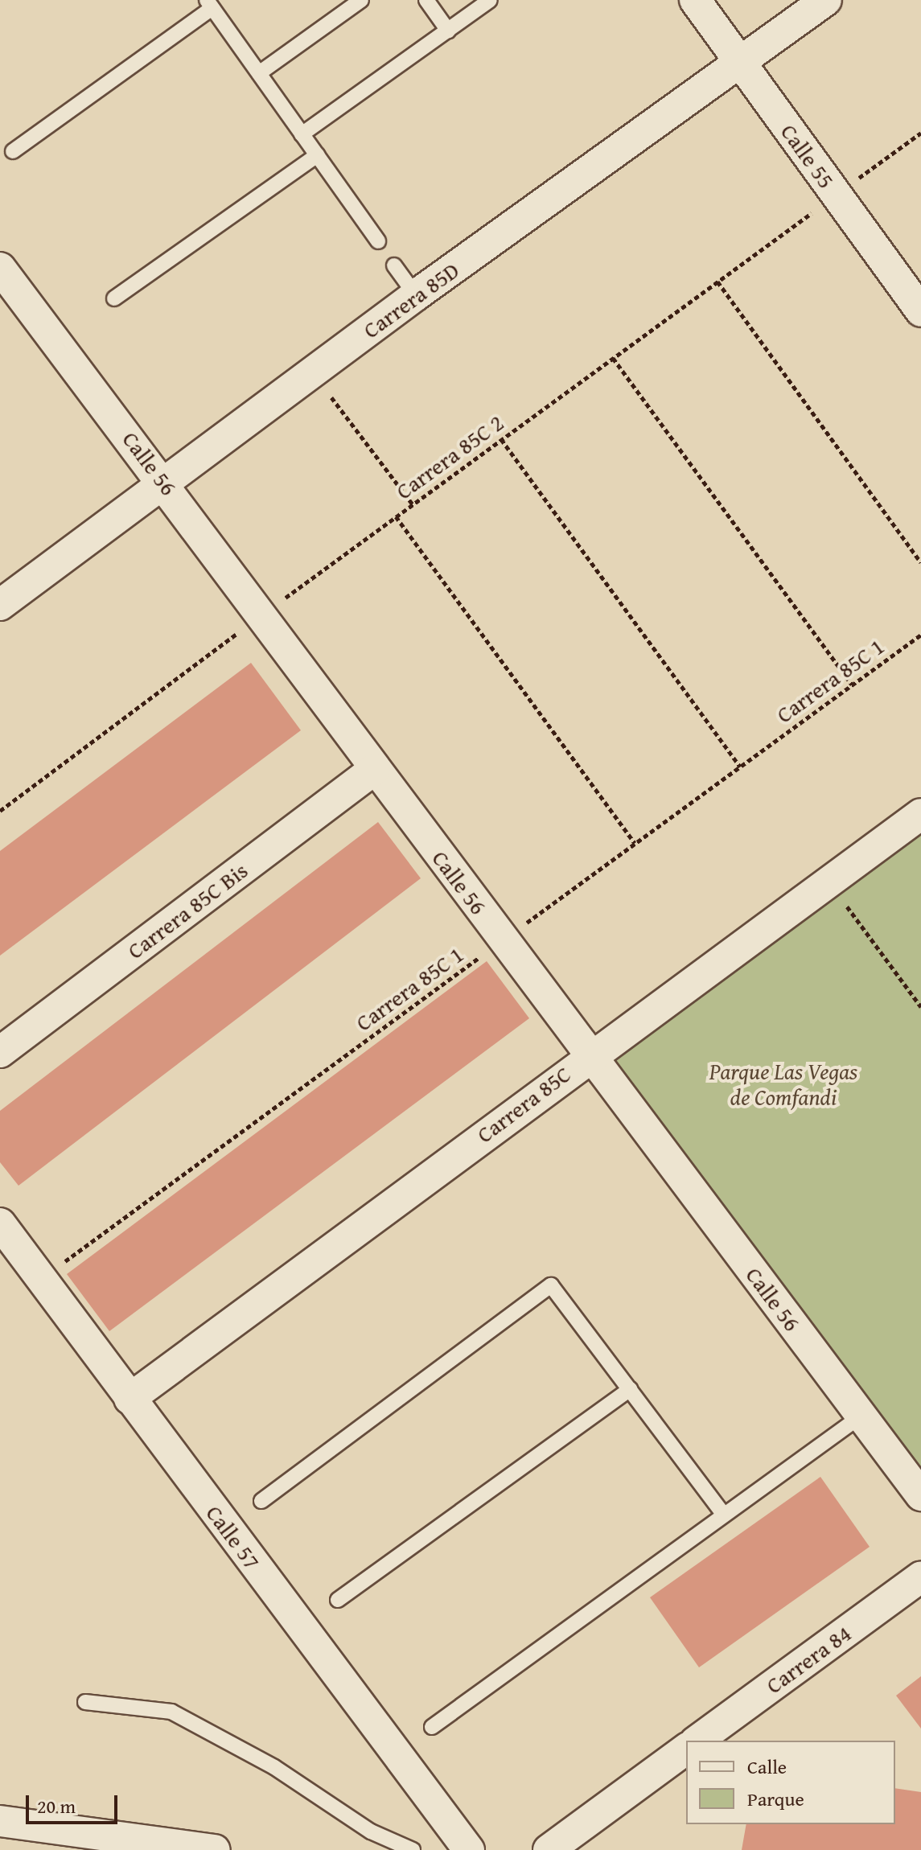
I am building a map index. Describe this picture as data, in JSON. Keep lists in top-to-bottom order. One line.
{"streets":{"street":["Calle 55","Carrera 85D","Calle 56","Carrera 85C Bis","Carrera 85C","Calle 57","Carrera 84"],"path":["Carrera 85C 2","Carrera 85C 1"]},"crossings":[["Calle 55","Carrera 85D"],["Calle 55","Carrera 85C 2"],["Carrera 85D","Calle 56"],["Carrera 85C 2","Calle 56"],["Calle 56","Carrera 85C 1"],["Calle 56","Carrera 85C Bis"],["Calle 56","Carrera 85C"],["Carrera 85C 1","Calle 57"],["Carrera 85C","Calle 57"]],"parks":["Parque Las Vegas de Comfandi"],"legend":["Calle","Parque"],"scale_bar":"20 m"}
